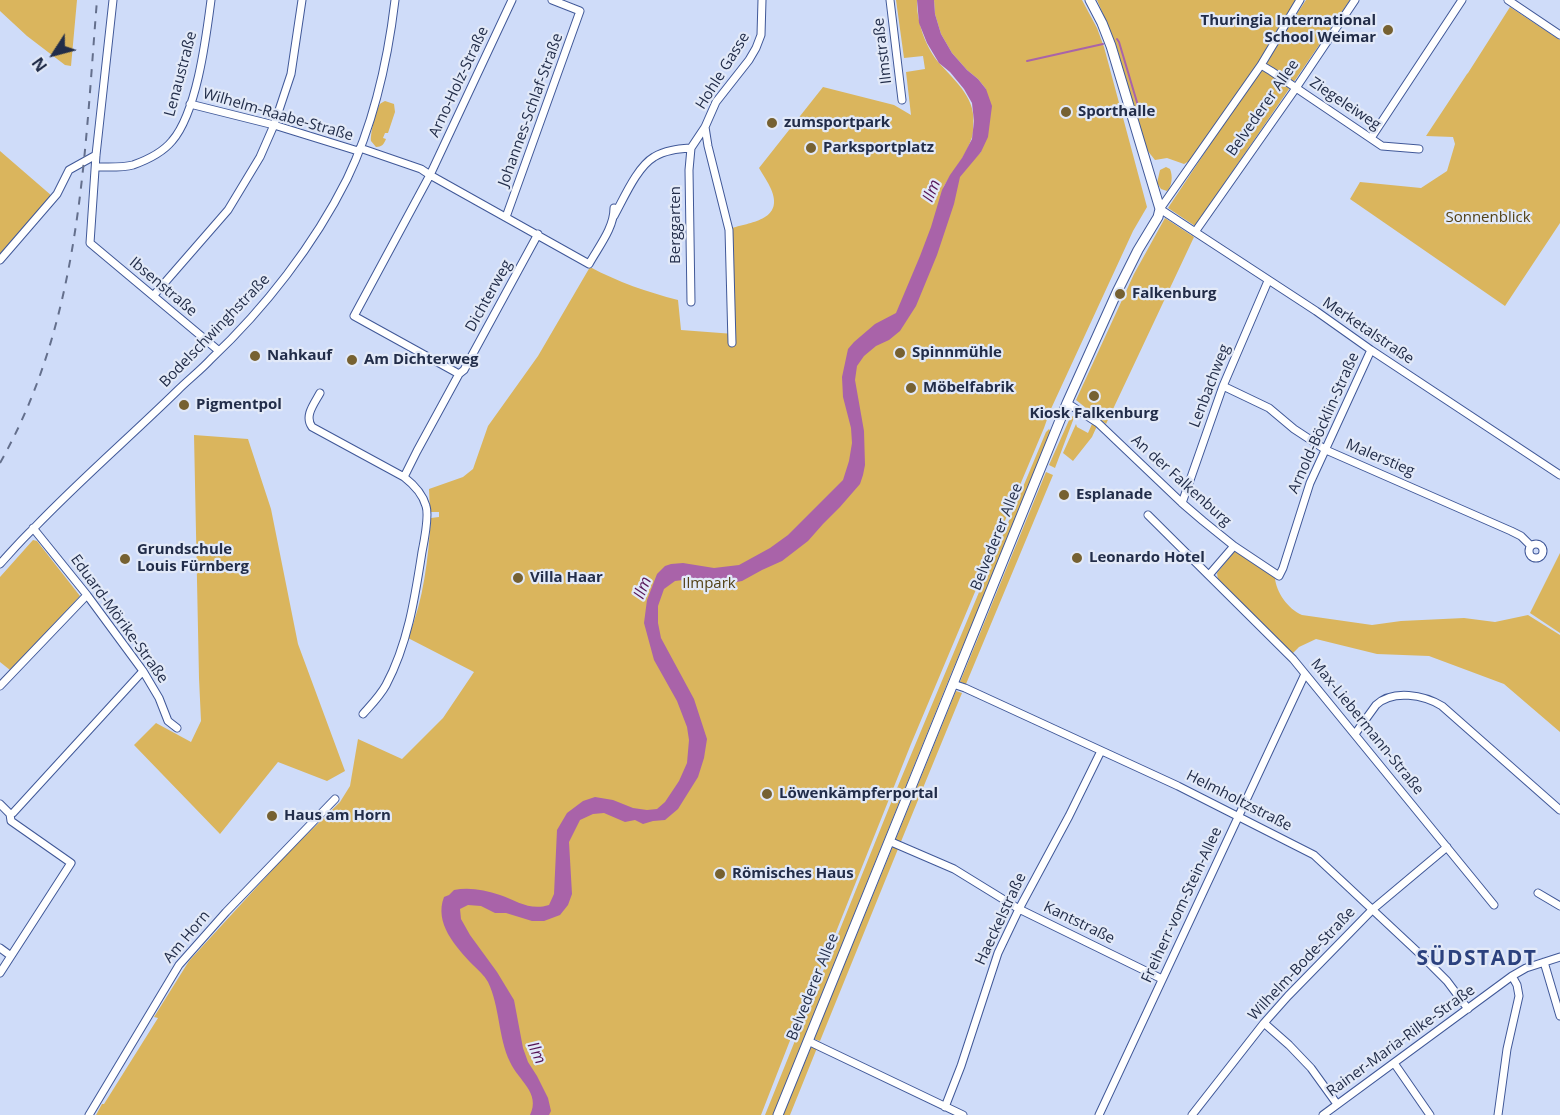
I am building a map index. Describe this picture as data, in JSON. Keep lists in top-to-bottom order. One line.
{"streets":{"street":["Ilmstraße","Hohle Gasse","Lenaustraße","Arno-Holz-Straße","Ziegeleiweg","Belvederer Allee","Johannes-Schlaf-Straße","Wilhelm-Raabe-Straße","Berggarten","Ibsenstraße","Dichterweg","Bodelschwinghstraße","Merketalstraße","Lenbachweg","Arnold-Böcklin-Straße","Malerstieg","An der Falkenburg","Eduard-Mörike-Straße","Max-Liebermann-Straße","Helmholtzstraße","Freiherr-vom-Stein-Allee","Haeckelstraße","Kantstraße","Am Horn","Wilhelm-Bode-Straße","Rainer-Maria-Rilke-Straße"]},"crossings":[["Hohle Gasse","Berggarten"],["Lenaustraße","Wilhelm-Raabe-Straße"],["Lenaustraße","Ibsenstraße"],["Arno-Holz-Straße","Wilhelm-Raabe-Straße"],["Arno-Holz-Straße","Dichterweg"],["Ziegeleiweg","Belvederer Allee"],["Belvederer Allee","Merketalstraße"],["Belvederer Allee","An der Falkenburg"],["Belvederer Allee","Helmholtzstraße"],["Belvederer Allee","Kantstraße"],["Johannes-Schlaf-Straße","Wilhelm-Raabe-Straße"],["Wilhelm-Raabe-Straße","Dichterweg"],["Wilhelm-Raabe-Straße","Bodelschwinghstraße"],["Ibsenstraße","Bodelschwinghstraße"],["Bodelschwinghstraße","Eduard-Mörike-Straße"],["Merketalstraße","Lenbachweg"],["Merketalstraße","Arnold-Böcklin-Straße"],["Lenbachweg","Malerstieg"],["Lenbachweg","An der Falkenburg"],["Arnold-Böcklin-Straße","Malerstieg"],["Arnold-Böcklin-Straße","An der Falkenburg"],["Max-Liebermann-Straße","Freiherr-vom-Stein-Allee"],["Max-Liebermann-Straße","Wilhelm-Bode-Straße"],["Helmholtzstraße","Freiherr-vom-Stein-Allee"],["Helmholtzstraße","Haeckelstraße"],["Helmholtzstraße","Wilhelm-Bode-Straße"],["Helmholtzstraße","Rainer-Maria-Rilke-Straße"],["Freiherr-vom-Stein-Allee","Kantstraße"],["Haeckelstraße","Kantstraße"]],"districts":["SÜDSTADT"],"water":["Ilm"],"parks":["Sonnenblick","Ilmpark"],"places":["Thuringia International School Weimar","Sporthalle","zumsportpark","Parksportplatz","Falkenburg","Spinnmühle","Nahkauf","Am Dichterweg","Möbelfabrik","Kiosk Falkenburg","Pigmentpol","Esplanade","Leonardo Hotel","Grundschule Louis Fürnberg","Villa Haar","Löwenkämpferportal","Haus am Horn","Römisches Haus"],"north":"bottom left"}
